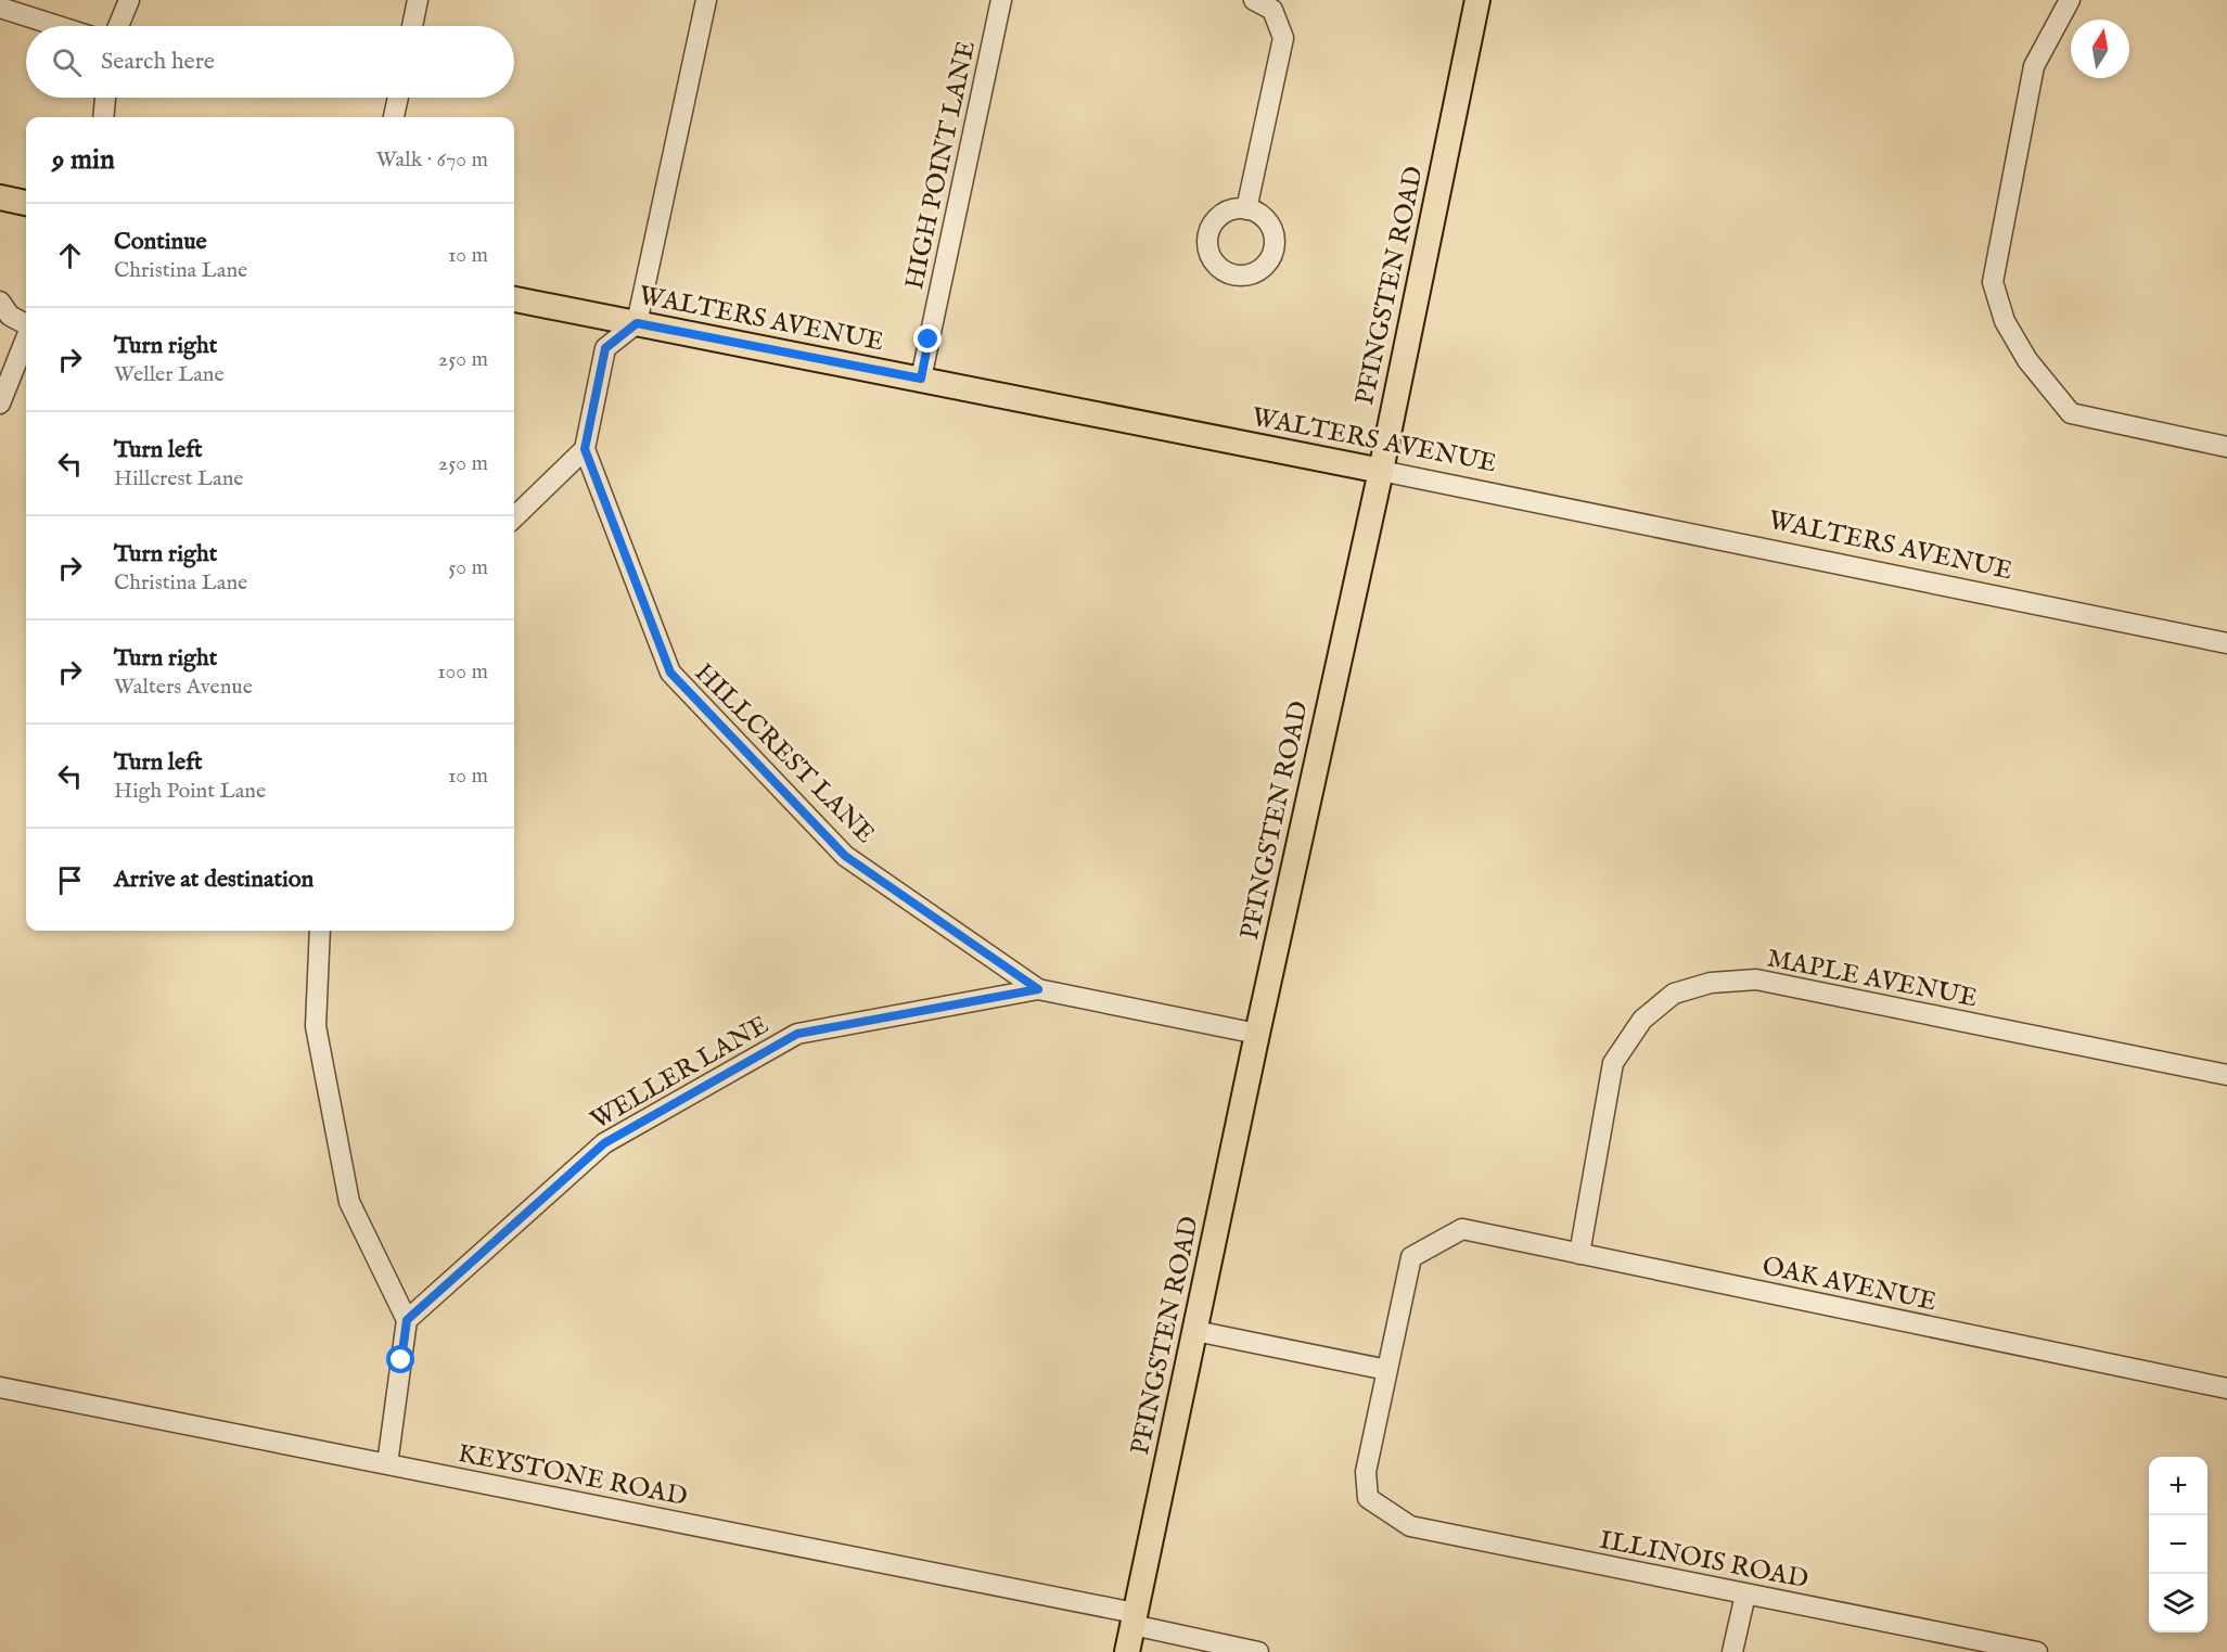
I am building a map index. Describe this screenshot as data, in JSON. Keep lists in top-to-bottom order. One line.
{"streets":{"main road":["PFINGSTEN ROAD","WALTERS AVENUE"],"street":["HIGH POINT LANE","HILLCREST LANE","MAPLE AVENUE","WELLER LANE","OAK AVENUE","KEYSTONE ROAD","ILLINOIS ROAD"]},"crossings":[["HIGH POINT LANE","WALTERS AVENUE"],["PFINGSTEN ROAD","WALTERS AVENUE"],["PFINGSTEN ROAD","HILLCREST LANE"],["PFINGSTEN ROAD","KEYSTONE ROAD"],["HILLCREST LANE","WELLER LANE"],["MAPLE AVENUE","OAK AVENUE"],["OAK AVENUE","ILLINOIS ROAD"]],"north":"top","page":{"search":"Search here","heading":["9 min","Walk · 670 m"],"list":[["Continue","Christina Lane","10 m"],["Turn right","Weller Lane","250 m"],["Turn left","Hillcrest Lane","250 m"],["Turn right","Christina Lane","50 m"],["Turn right","Walters Avenue","100 m"],["Turn left","High Point Lane","10 m"],"Arrive at destination"],"map_buttons":["+","−"]}}
